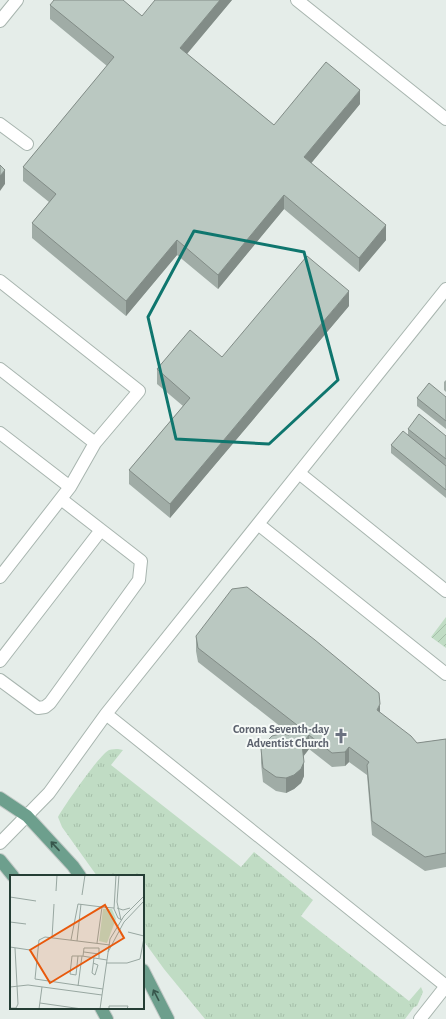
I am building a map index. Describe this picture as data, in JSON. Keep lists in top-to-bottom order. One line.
{"places":{"church":["Corona Seventh-day Adventist Church"]}}
